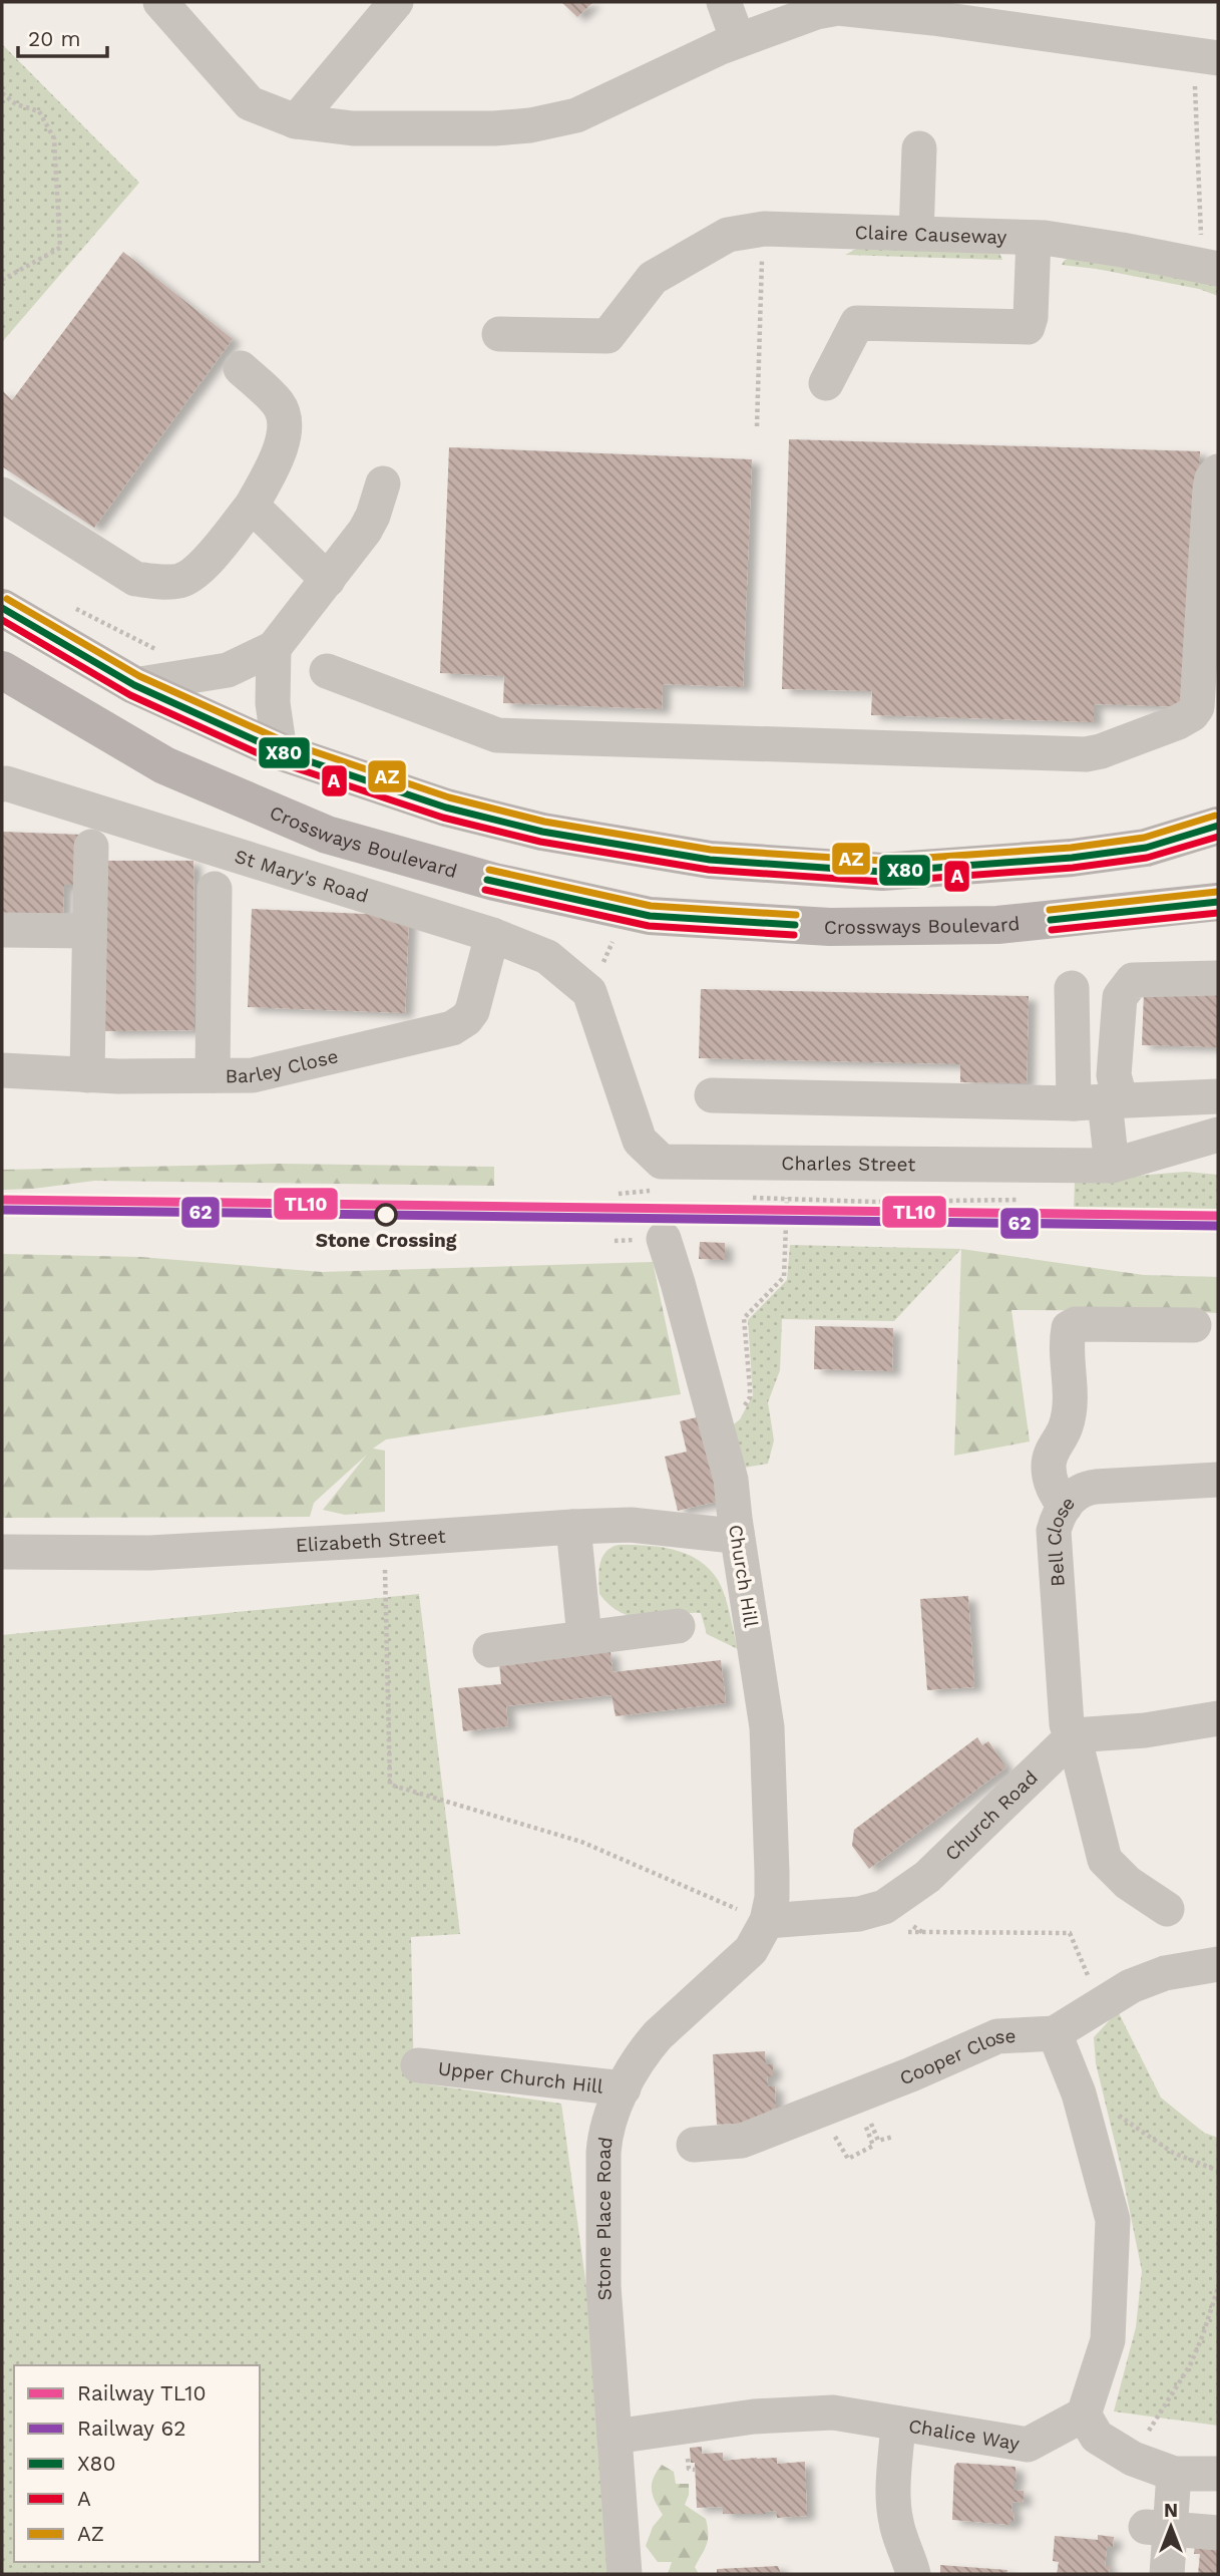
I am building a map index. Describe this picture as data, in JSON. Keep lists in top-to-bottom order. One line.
{"streets":{"main road":["Crossways Boulevard"],"street":["Claire Causeway","St Mary's Road","Barley Close","Charles Street","Elizabeth Street","Bell Close","Church Hill","Church Road","Cooper Close","Upper Church Hill","Stone Place Road","Chalice Way"]},"crossings":[["St Mary's Road","Barley Close"],["St Mary's Road","Charles Street"],["Elizabeth Street","Church Hill"],["Bell Close","Church Road"],["Church Hill","Church Road"],["Church Hill","Stone Place Road"],["Church Road","Stone Place Road"],["Upper Church Hill","Stone Place Road"],["Stone Place Road","Chalice Way"]],"places":["Stone Crossing"],"lines":["transit line AZ","transit line X80","transit line A","rail line TL10","rail line 62"],"legend":["Railway TL10","Railway 62","X80","A","AZ"],"scale_bar":"20 m","north":"top"}
